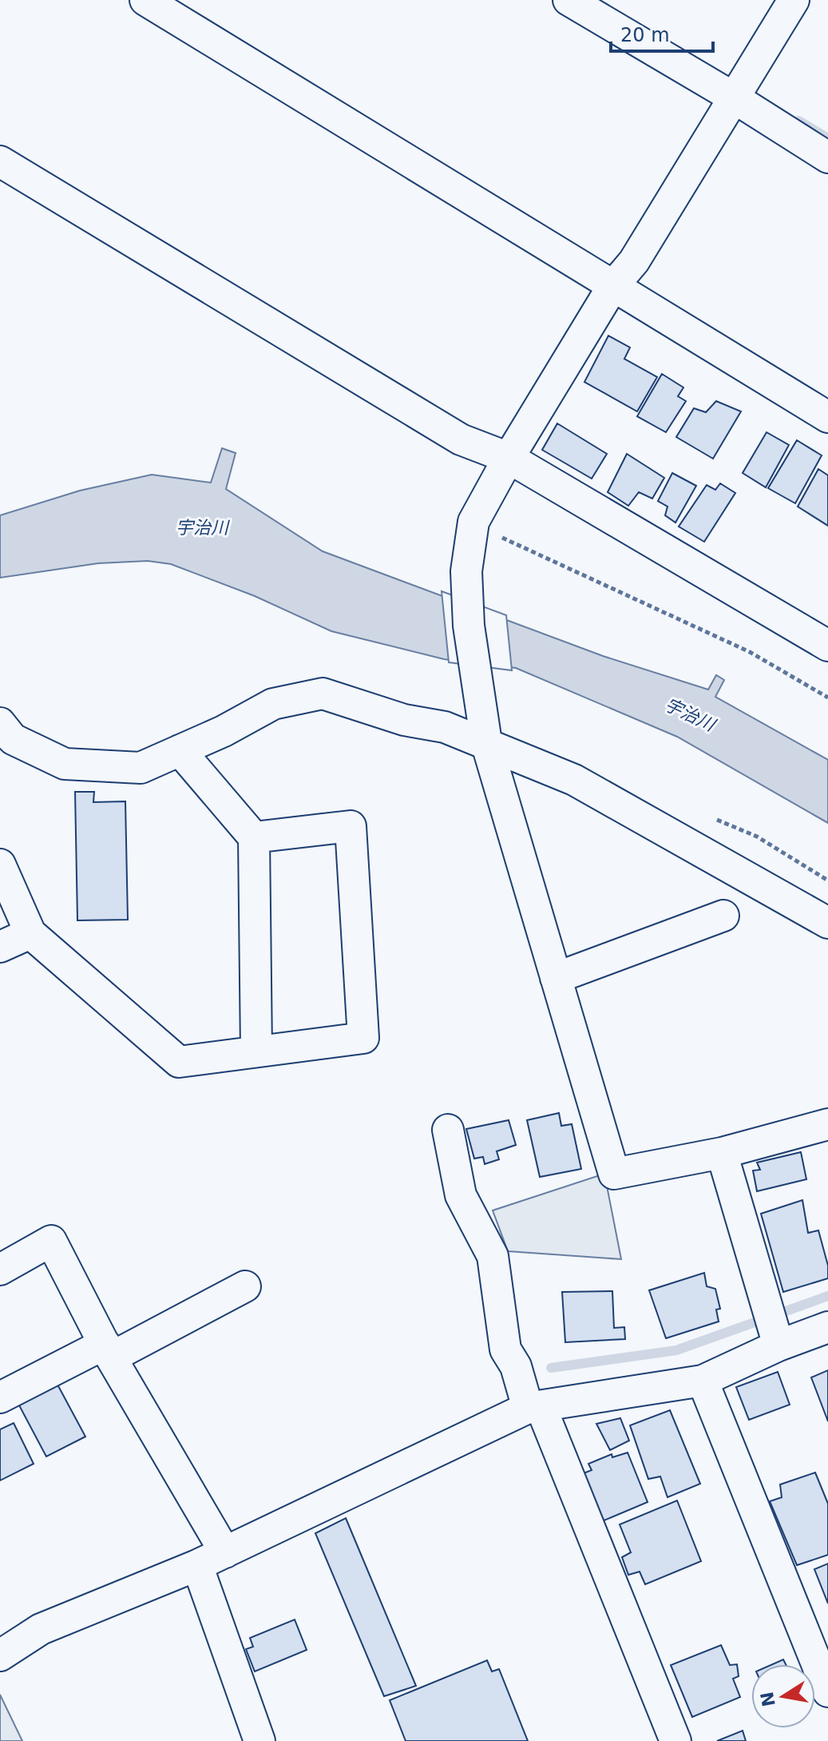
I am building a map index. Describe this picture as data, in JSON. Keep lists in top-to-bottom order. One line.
{"water":["宇治川"],"scale_bar":"20 m","north":"left"}
